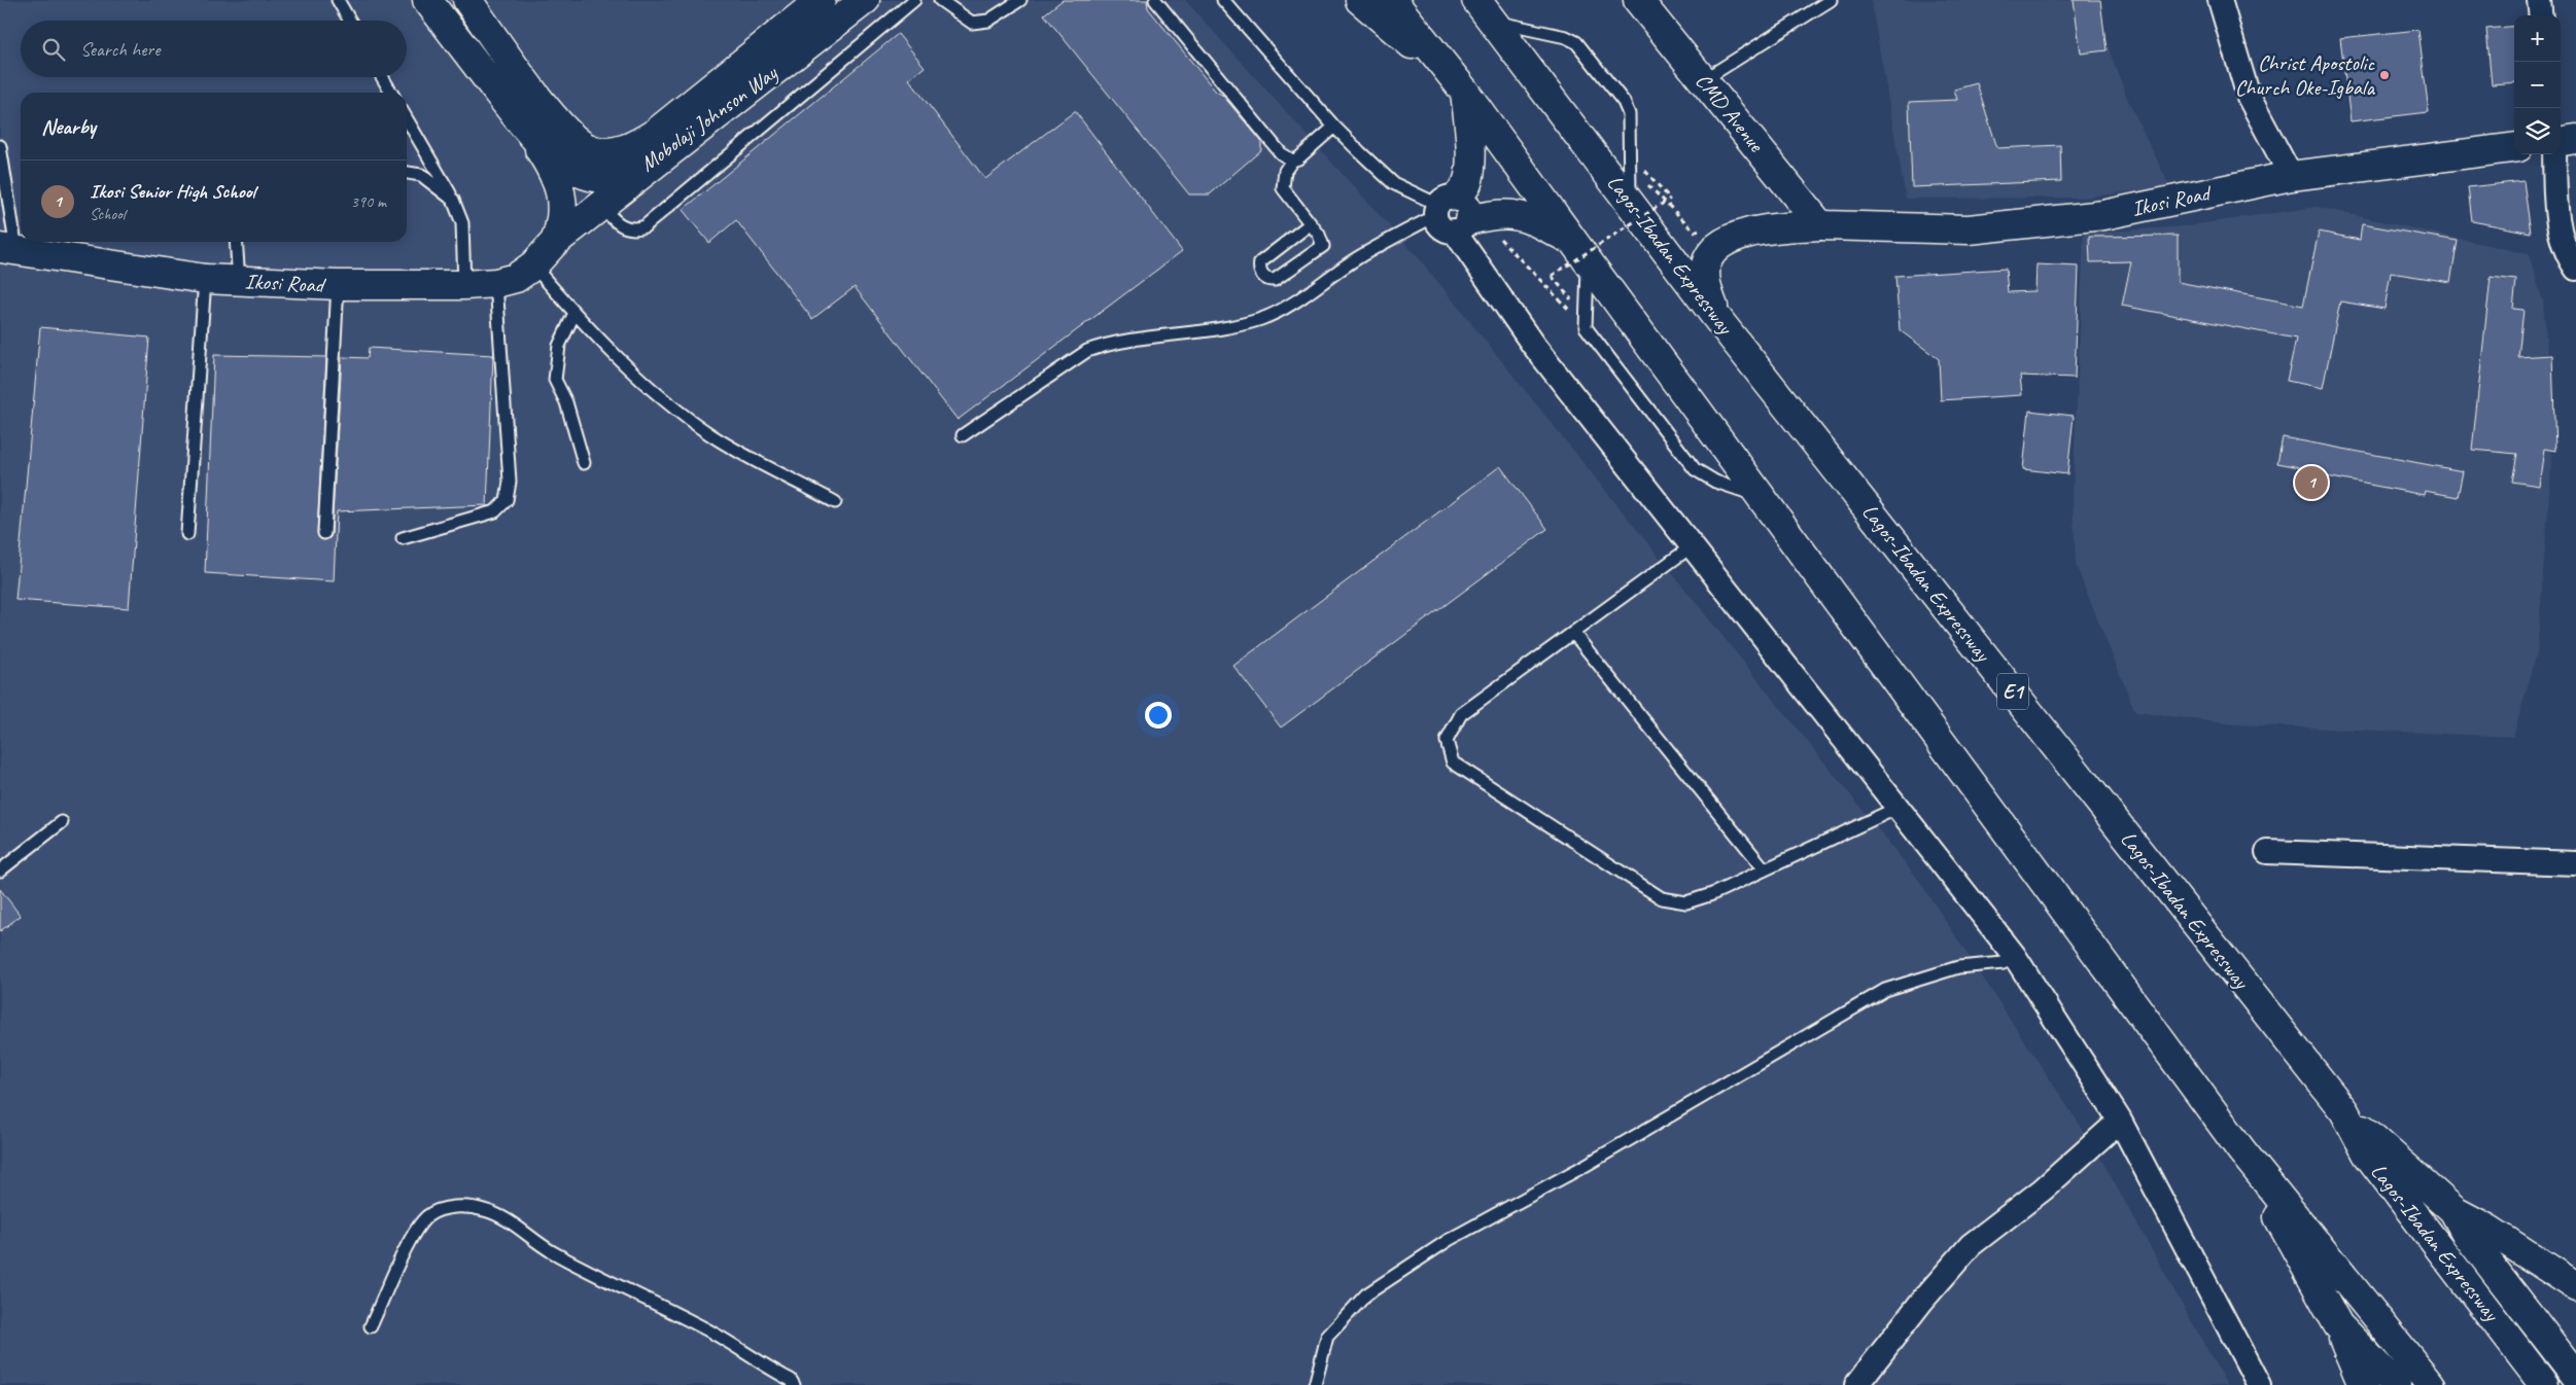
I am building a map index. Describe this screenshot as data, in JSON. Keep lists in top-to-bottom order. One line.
{"streets":{"main road":["CMD Avenue","Mobolaji Johnson Way","Ikosi Road","Lagos-Ibadan Expressway","E1"]},"crossings":[["CMD Avenue","Ikosi Road"],["Mobolaji Johnson Way","Ikosi Road"],["Ikosi Road","Lagos-Ibadan Expressway"]],"places":["Christ Apostolic Church Oke-Igbala"],"page":{"map_buttons":["+","−"],"search":"Search here","heading":"Nearby","list":[{"mark":"1","name":"Ikosi Senior High School","note":"School","value":"390 m"}],"pins":"1"}}
